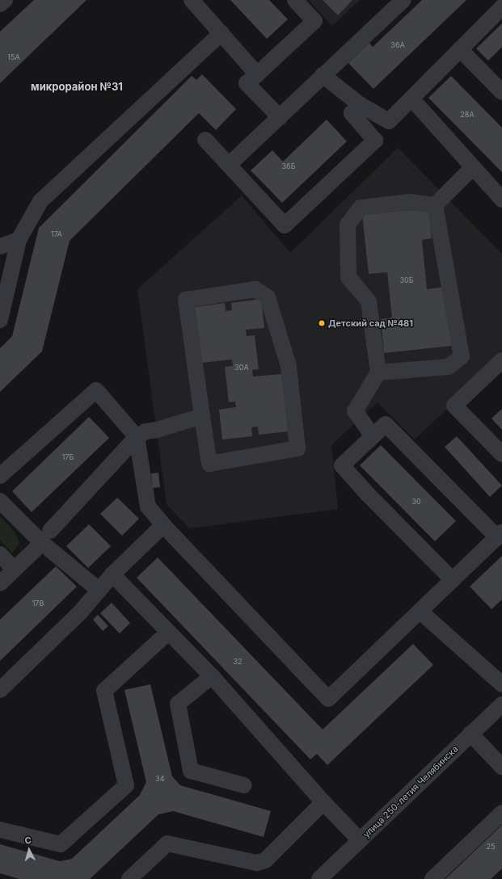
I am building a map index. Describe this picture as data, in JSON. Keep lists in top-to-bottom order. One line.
{"streets":{"street":["улица 250-летия Челябинска"]},"districts":["микрорайон №31"],"places":["Детский сад №481"],"house_numbers":["36А","15А","28А","36Б","17А","30Б","30А","17Б","30","17В","32","34","25"],"north":"top"}
